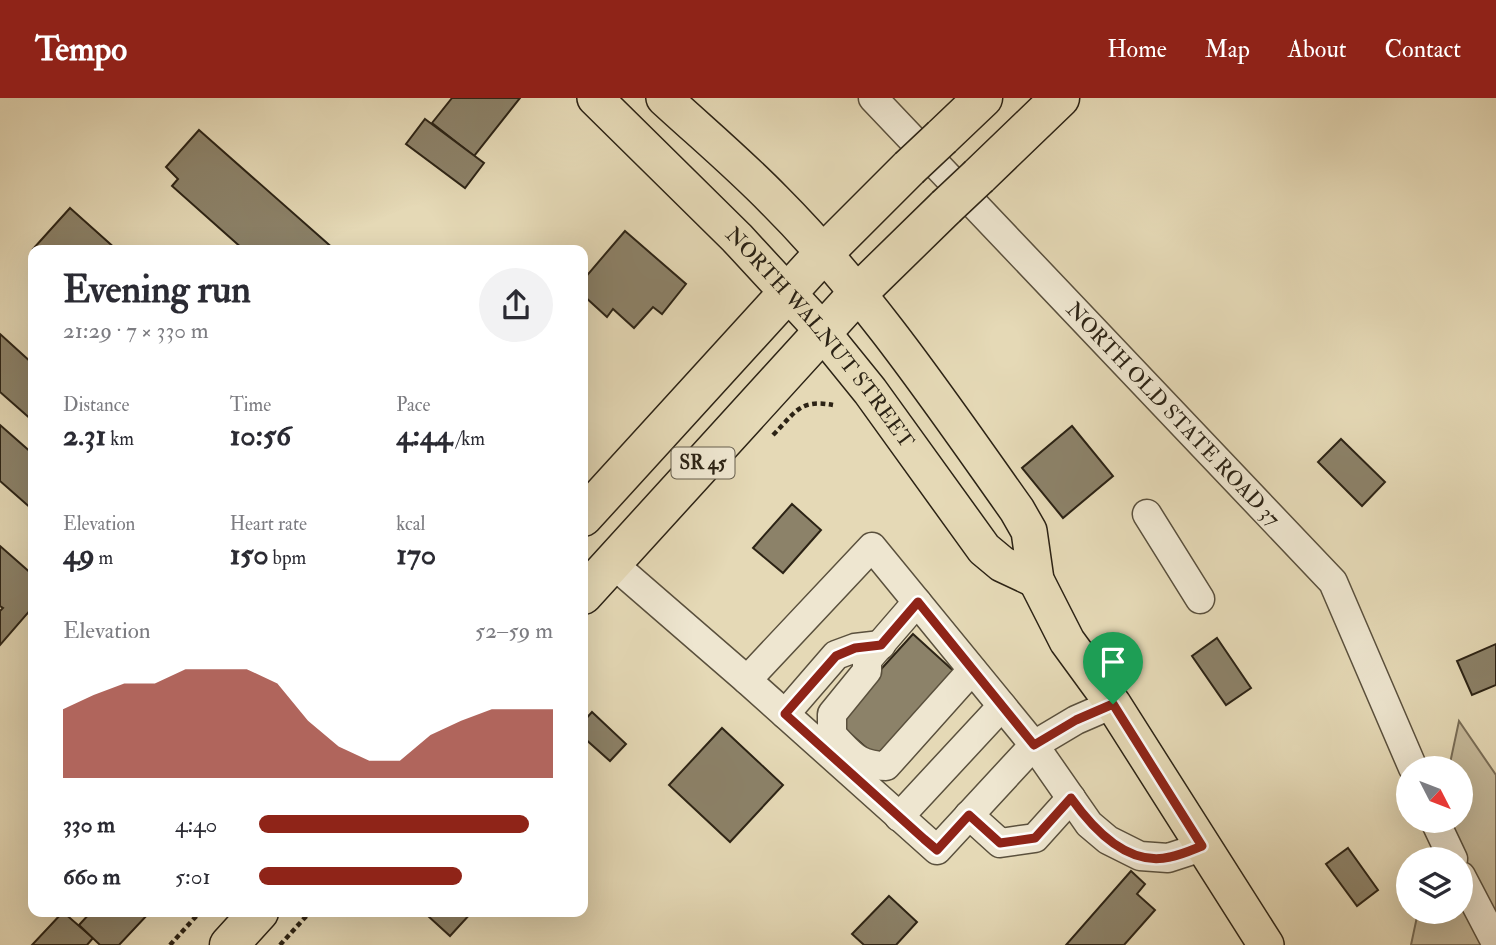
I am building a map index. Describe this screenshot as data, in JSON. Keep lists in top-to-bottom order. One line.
{"streets":{"highway":["SR 45"],"main road":["NORTH WALNUT STREET"],"street":["NORTH OLD STATE ROAD 37"]},"crossings":[["NORTH WALNUT STREET","SR 45"]],"north":"bottom right","page":{"header":"Tempo","nav":["Home","Map","About","Contact"],"heading":["Evening run","21:29 · 7 × 330 m"],"stats":[["Distance","2.31 km"],["Time","10:56"],["Pace","4:44 /km"],["Elevation","49 m"],["Heart rate","150 bpm"],["kcal","170"]],"chart":["Elevation","52–59 m"],"list":[{"name":"330 m","note":"4:40"},{"name":"660 m","note":"5:01"}]}}
